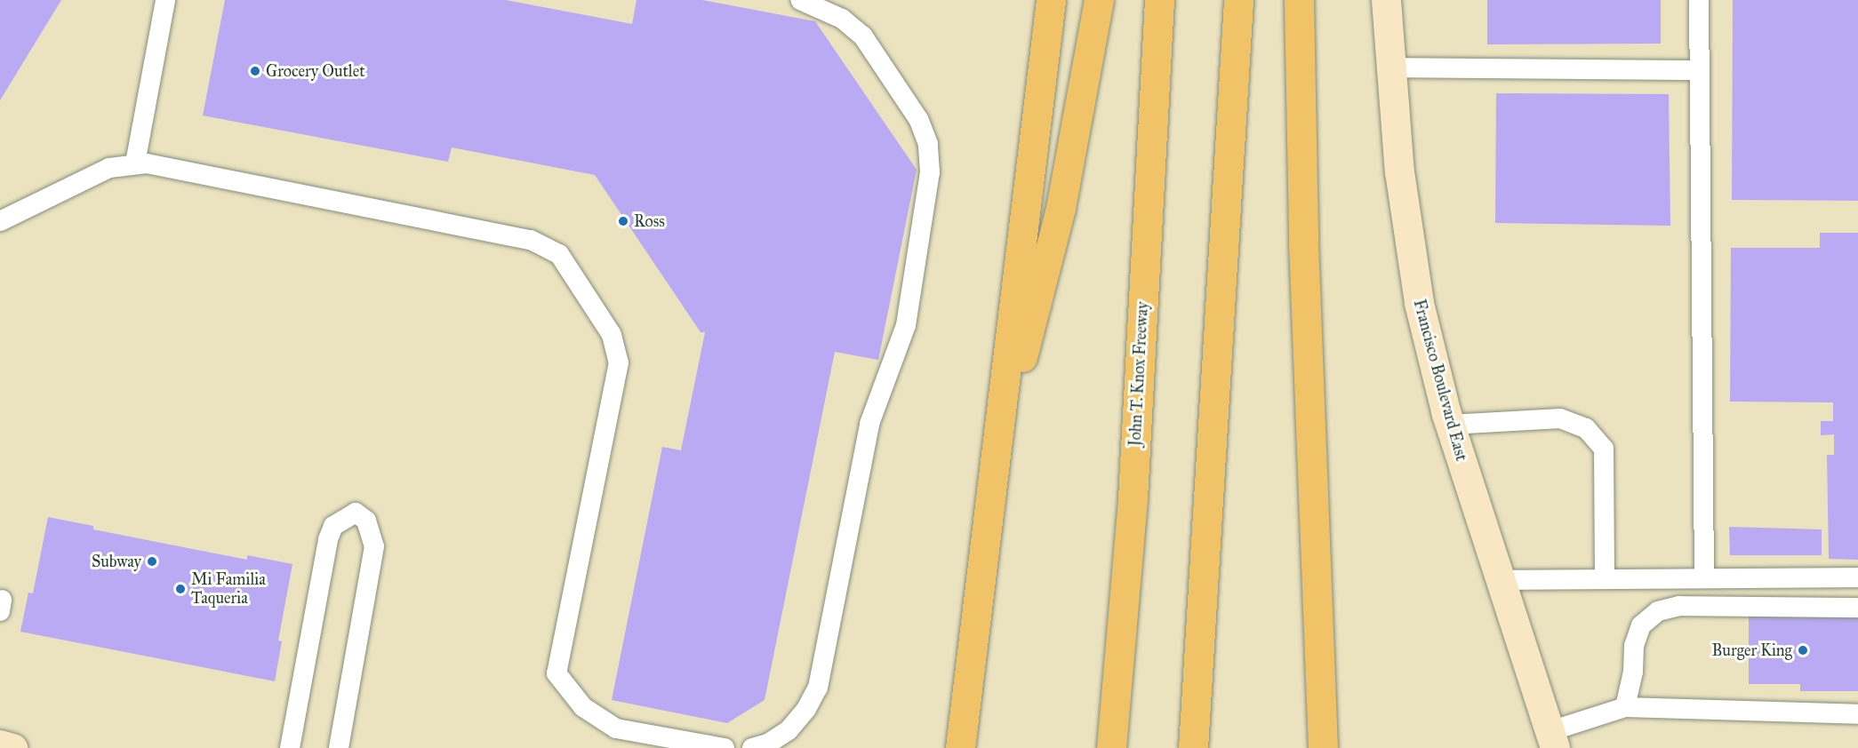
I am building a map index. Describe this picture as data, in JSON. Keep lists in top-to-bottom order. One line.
{"streets":{"highway":["John T. Knox Freeway"],"street":["Francisco Boulevard East"]},"places":["Grocery Outlet","Ross","Subway","Mi Familia Taqueria","Burger King"]}
